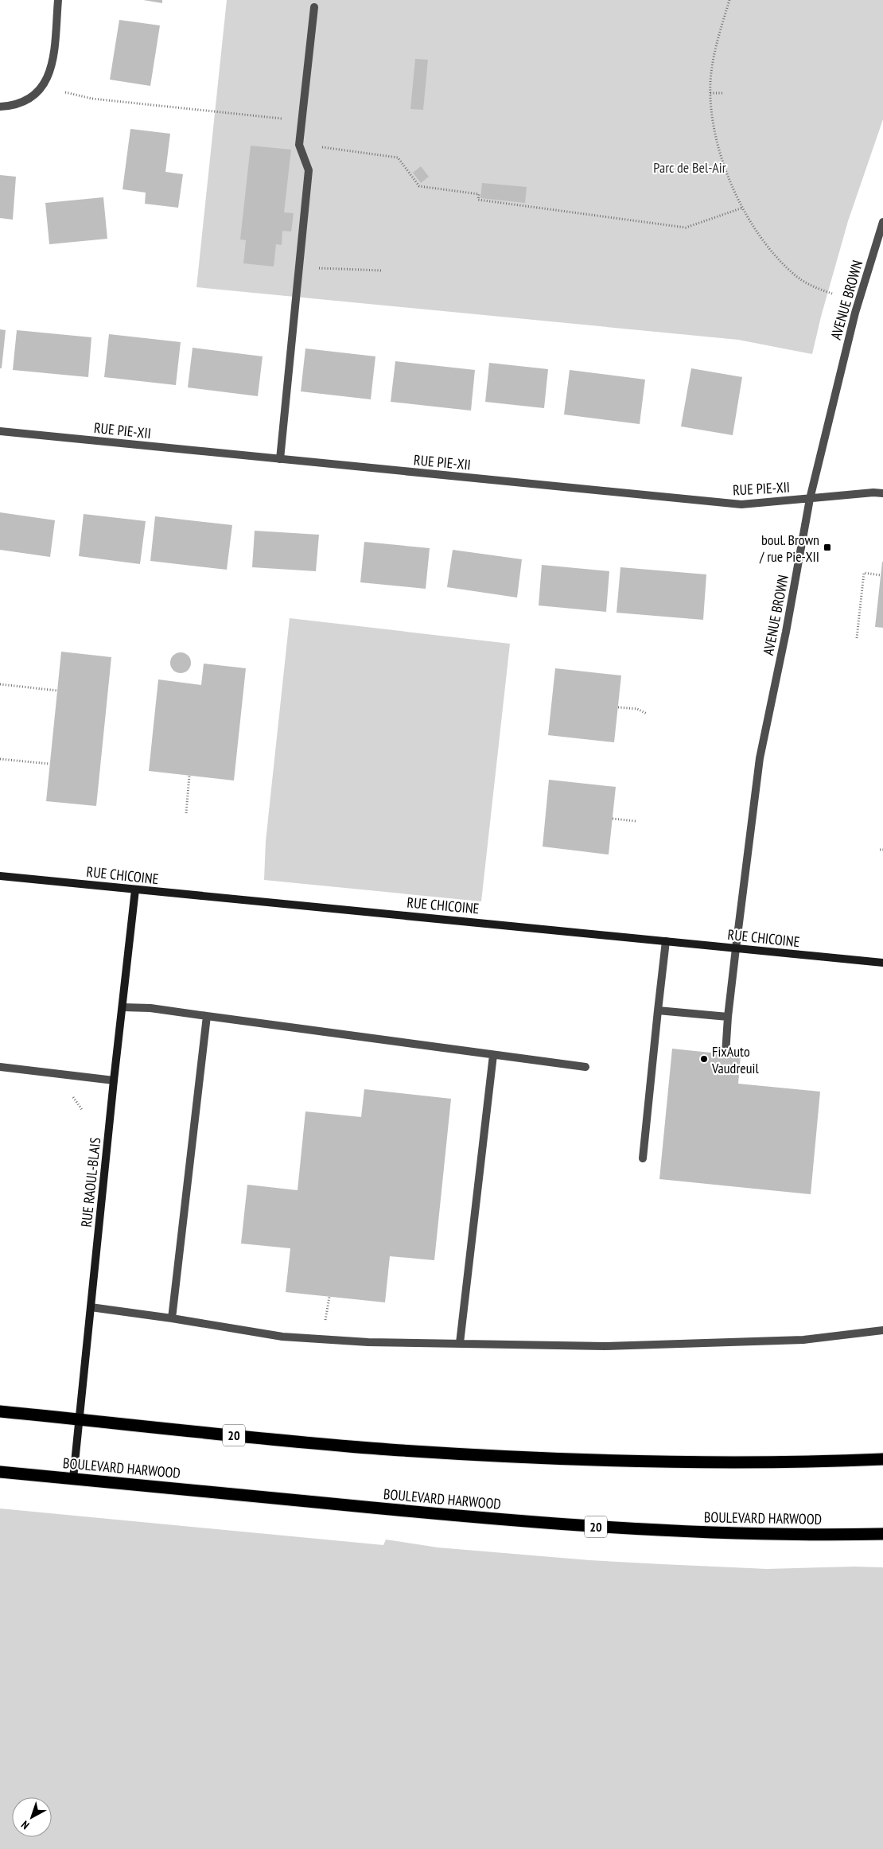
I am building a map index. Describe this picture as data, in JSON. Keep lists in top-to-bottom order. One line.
{"streets":{"highway":["20","BOULEVARD HARWOOD"],"street":["AVENUE BROWN","RUE PIE-XII","RUE CHICOINE","RUE RAOUL-BLAIS"]},"crossings":[["AVENUE BROWN","RUE PIE-XII"],["AVENUE BROWN","RUE CHICOINE"],["RUE CHICOINE","RUE RAOUL-BLAIS"],["RUE RAOUL-BLAIS","20"],["RUE RAOUL-BLAIS","BOULEVARD HARWOOD"]],"parks":["Parc de Bel-Air"],"places":{"transit":["boul. Brown / rue Pie-XII"],"other":["FixAuto Vaudreuil"]},"north":"bottom left"}
